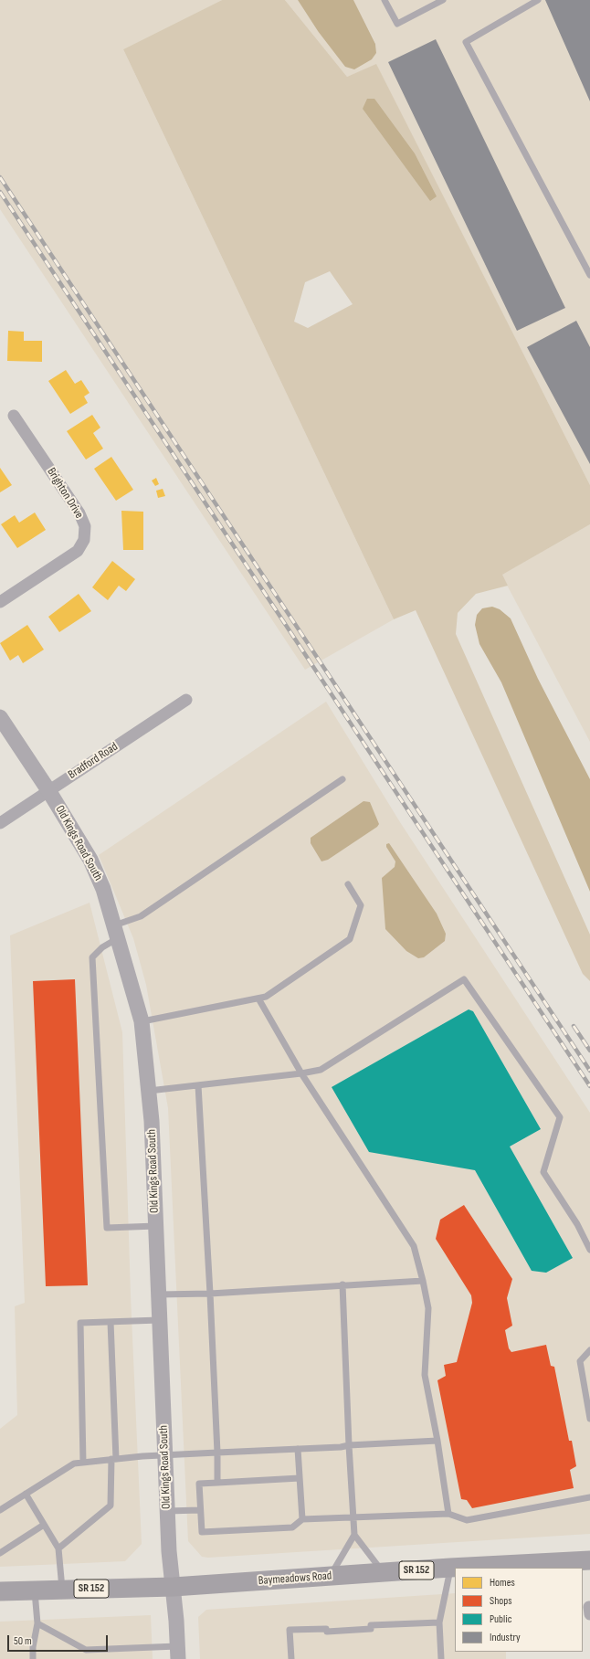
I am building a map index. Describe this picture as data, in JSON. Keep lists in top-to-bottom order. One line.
{"streets":{"main road":["SR 152","Baymeadows Road"],"street":["Brighton Drive","Bradford Road","Old Kings Road South"]},"crossings":[["Bradford Road","Old Kings Road South"],["Old Kings Road South","Baymeadows Road"]],"legend":["Homes","Shops","Public","Industry"],"scale_bar":"50 m"}
